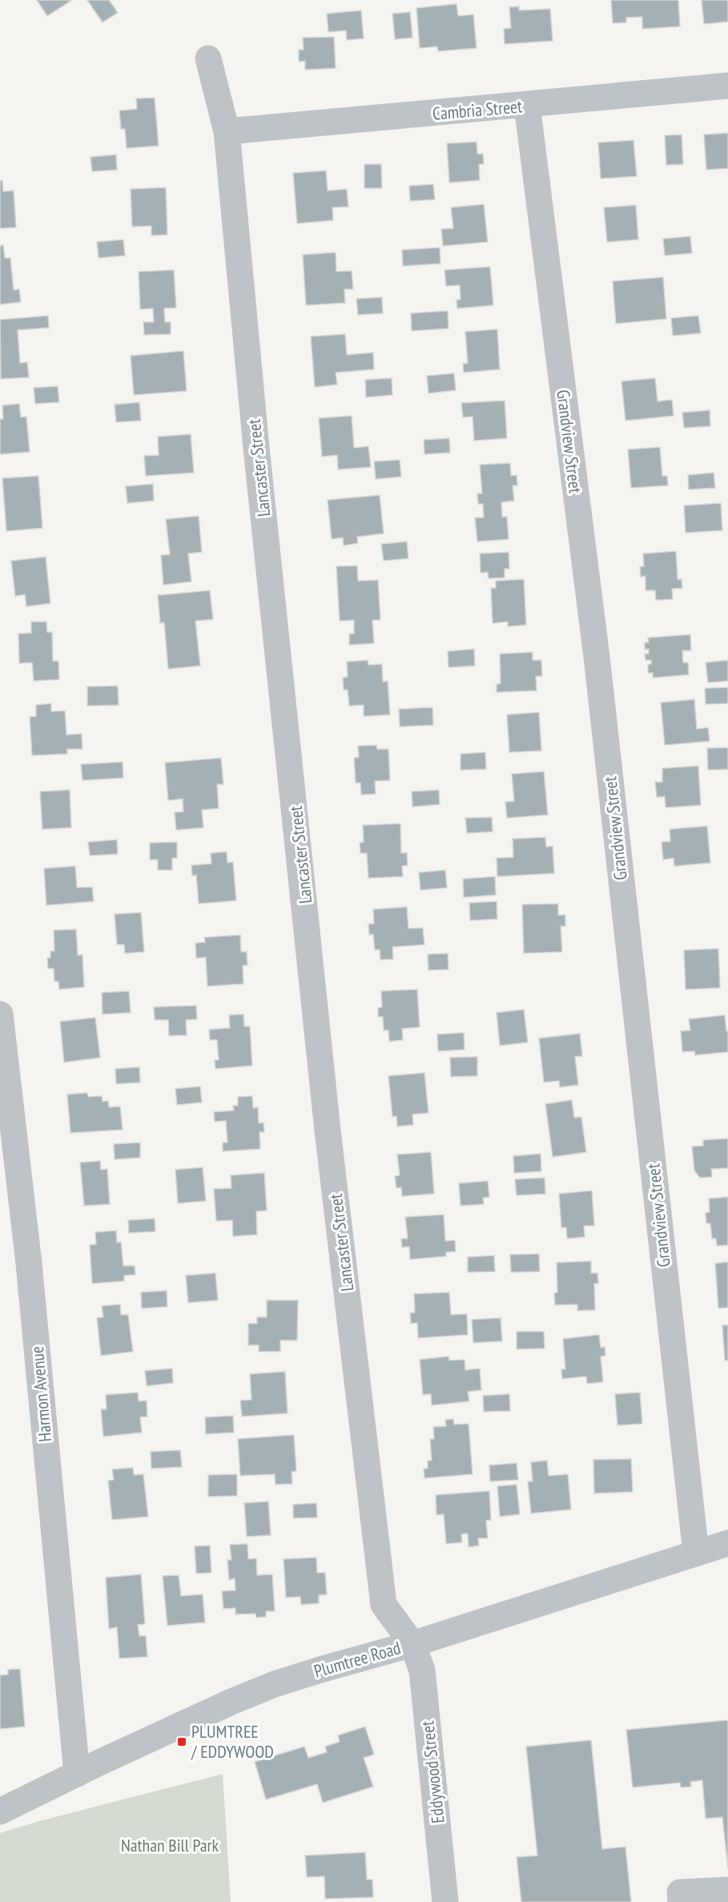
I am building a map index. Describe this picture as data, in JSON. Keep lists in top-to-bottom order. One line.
{"streets":{"street":["Cambria Street","Grandview Street","Lancaster Street","Harmon Avenue","Plumtree Road","Eddywood Street"]},"crossings":[["Cambria Street","Grandview Street"],["Cambria Street","Lancaster Street"],["Grandview Street","Plumtree Road"],["Lancaster Street","Plumtree Road"],["Lancaster Street","Eddywood Street"],["Harmon Avenue","Plumtree Road"],["Plumtree Road","Eddywood Street"]],"parks":["Nathan Bill Park"],"places":{"transit":["PLUMTREE / EDDYWOOD"]}}
